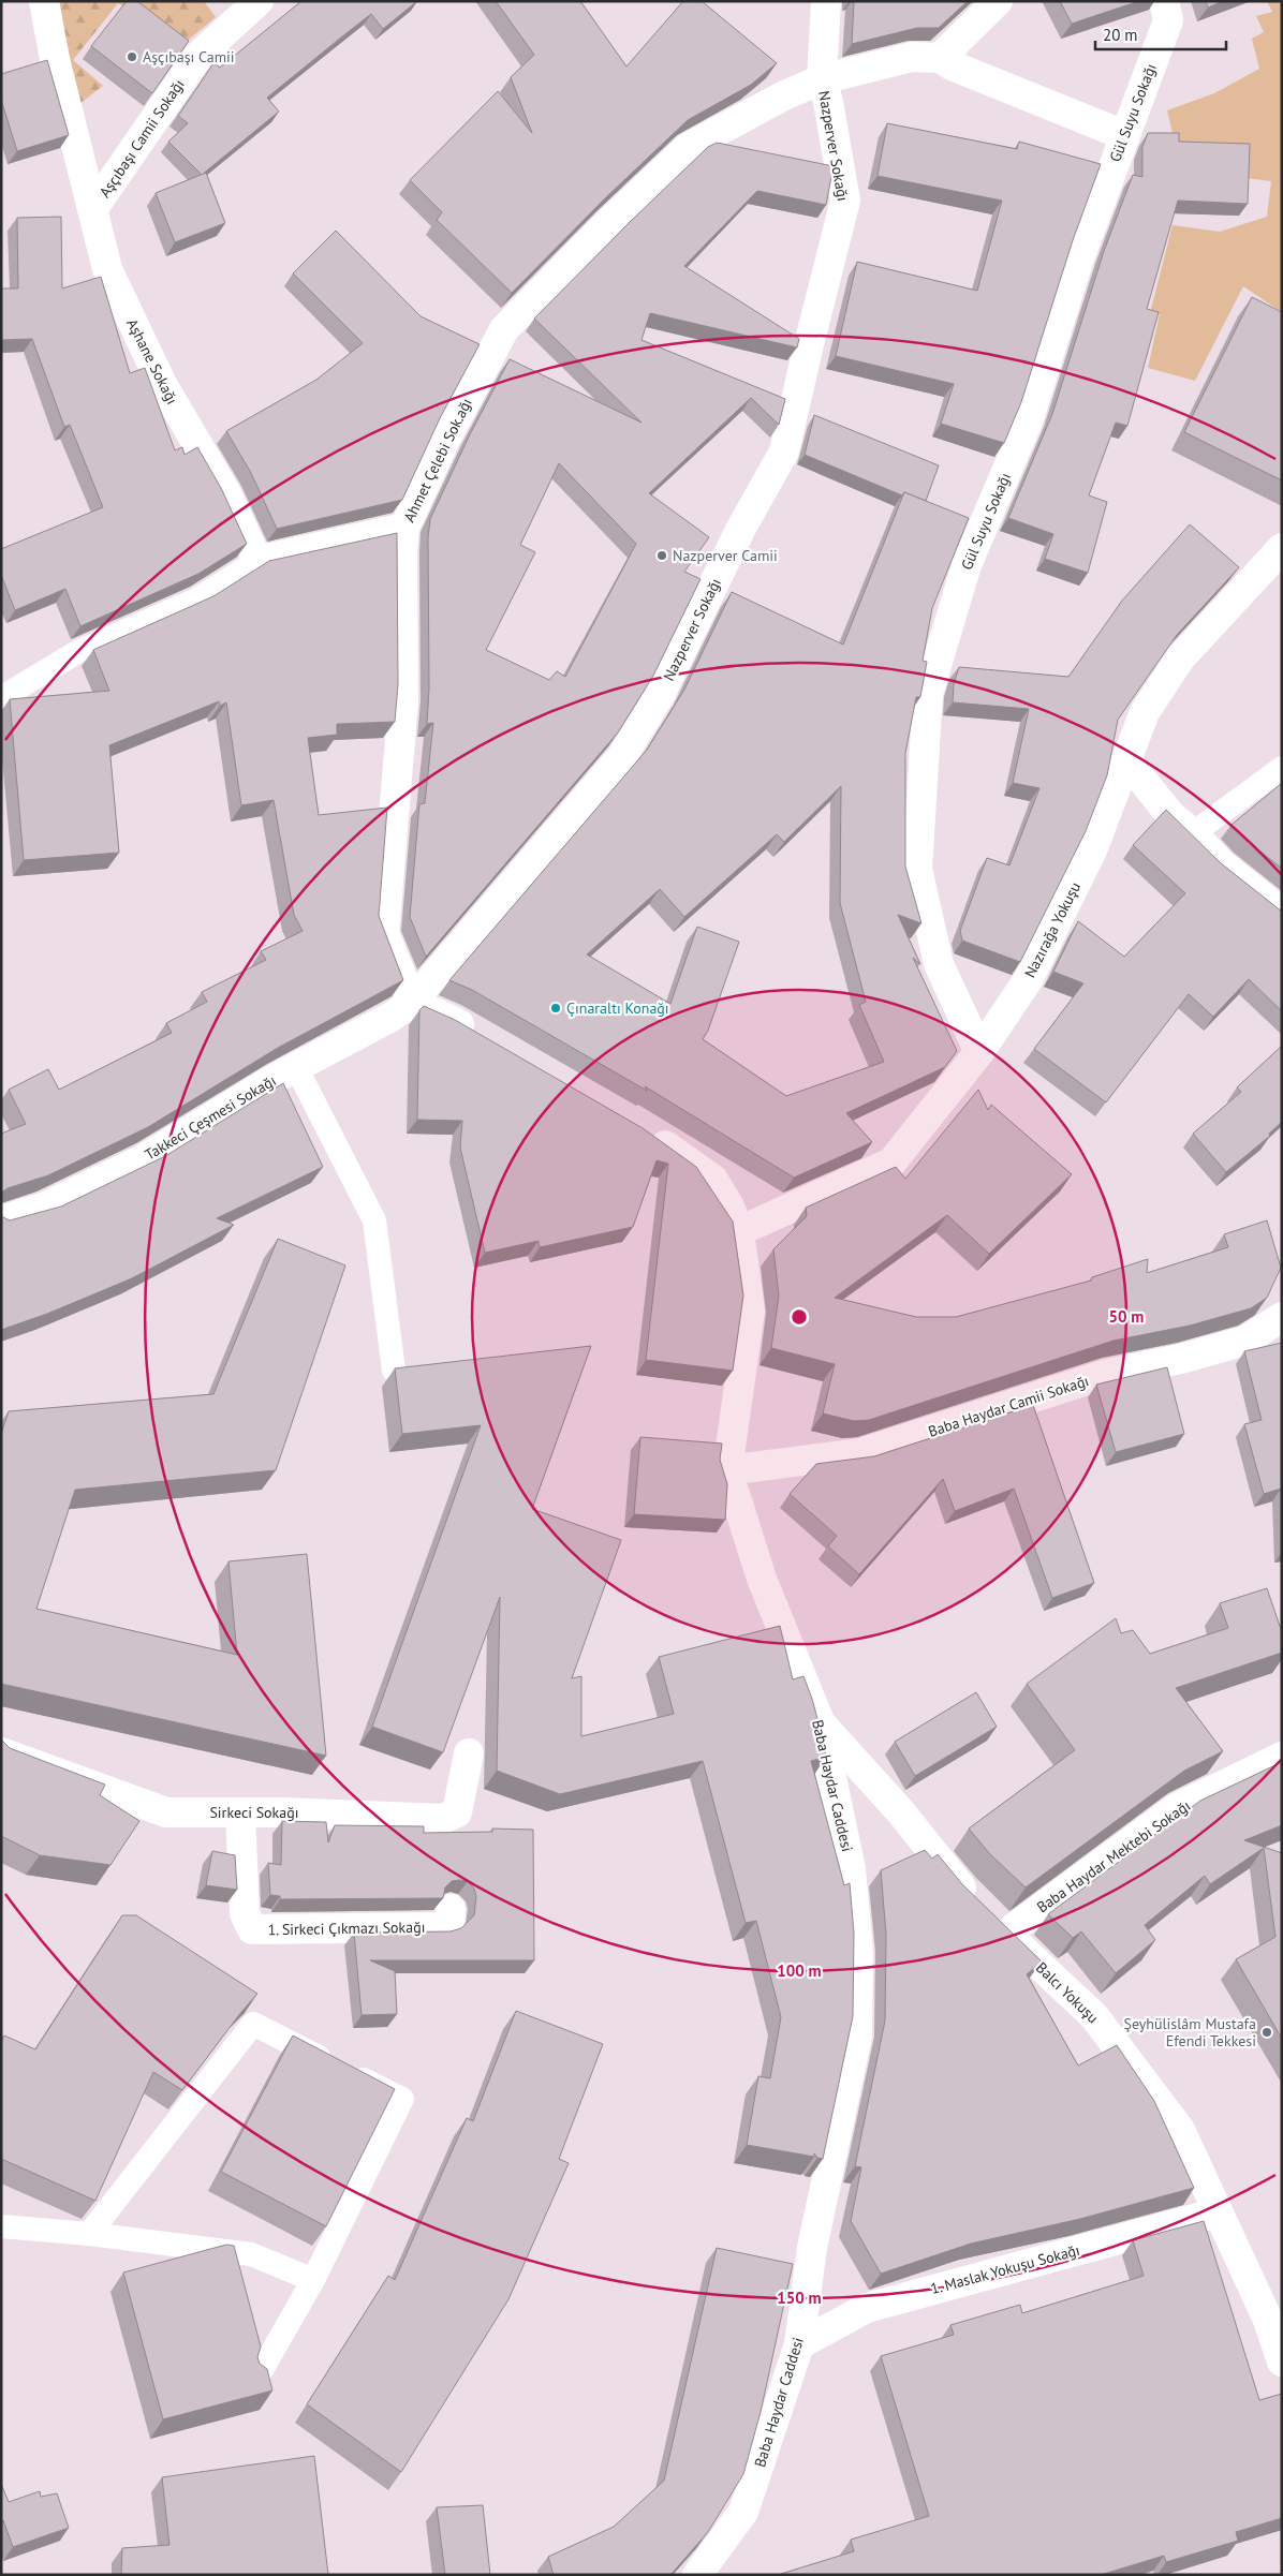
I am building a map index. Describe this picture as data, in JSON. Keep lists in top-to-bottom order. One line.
{"streets":{"street":["Gül Suyu Sokağı","Aşçıbaşı Camii Sokağı","Nazperver Sokağı","Aşhane Sokağı","Ahmet Çelebi Sok.ağı","Nazırağa Yokuşu","Takkeci Çeşmesi Sokağı","Baba Haydar Camii Sokağı","Baba Haydar Caddesi","Sirkeci Sokağı","Baba Haydar Mektebi Sokağı","1. Sirkeci Çıkmazı Sokağı","Balcı Yokuşu","1. Maslak Yokuşu Sokağı"]},"crossings":[["Gül Suyu Sokağı","Nazırağa Yokuşu"],["Aşçıbaşı Camii Sokağı","Aşhane Sokağı"],["Nazperver Sokağı","Ahmet Çelebi Sok.ağı"],["Nazperver Sokağı","Takkeci Çeşmesi Sokağı"],["Ahmet Çelebi Sok.ağı","Takkeci Çeşmesi Sokağı"],["Nazırağa Yokuşu","Baba Haydar Caddesi"],["Baba Haydar Camii Sokağı","Baba Haydar Caddesi"],["Baba Haydar Caddesi","Balcı Yokuşu"],["Baba Haydar Caddesi","1. Maslak Yokuşu Sokağı"],["Sirkeci Sokağı","1. Sirkeci Çıkmazı Sokağı"],["Baba Haydar Mektebi Sokağı","Balcı Yokuşu"],["Balcı Yokuşu","1. Maslak Yokuşu Sokağı"]],"places":["Aşçıbaşı Camii","Nazperver Camii","Çınaraltı Konağı","Şeyhülislâm Mustafa Efendi Tekkesi"],"scale_bar":"20 m","rings":["50 m","100 m","150 m"]}
